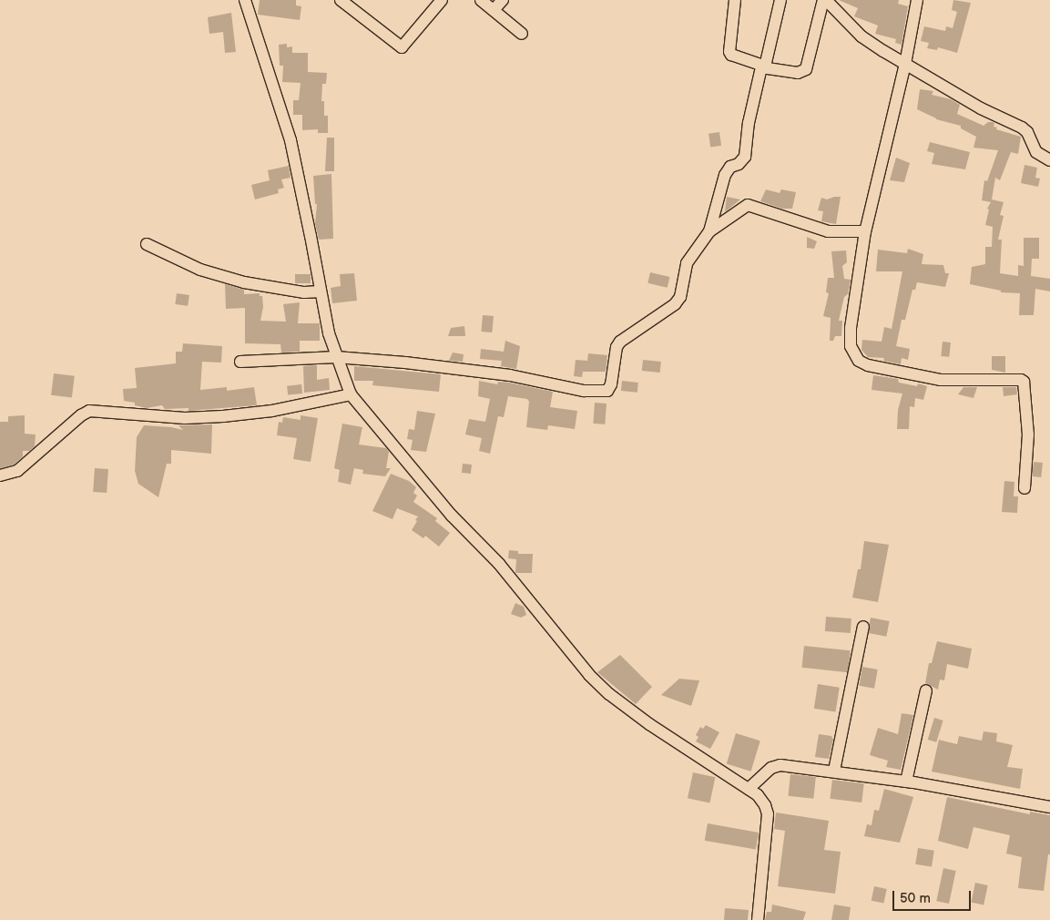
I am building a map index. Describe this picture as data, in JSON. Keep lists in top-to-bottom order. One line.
{"scale_bar":"50 m"}
